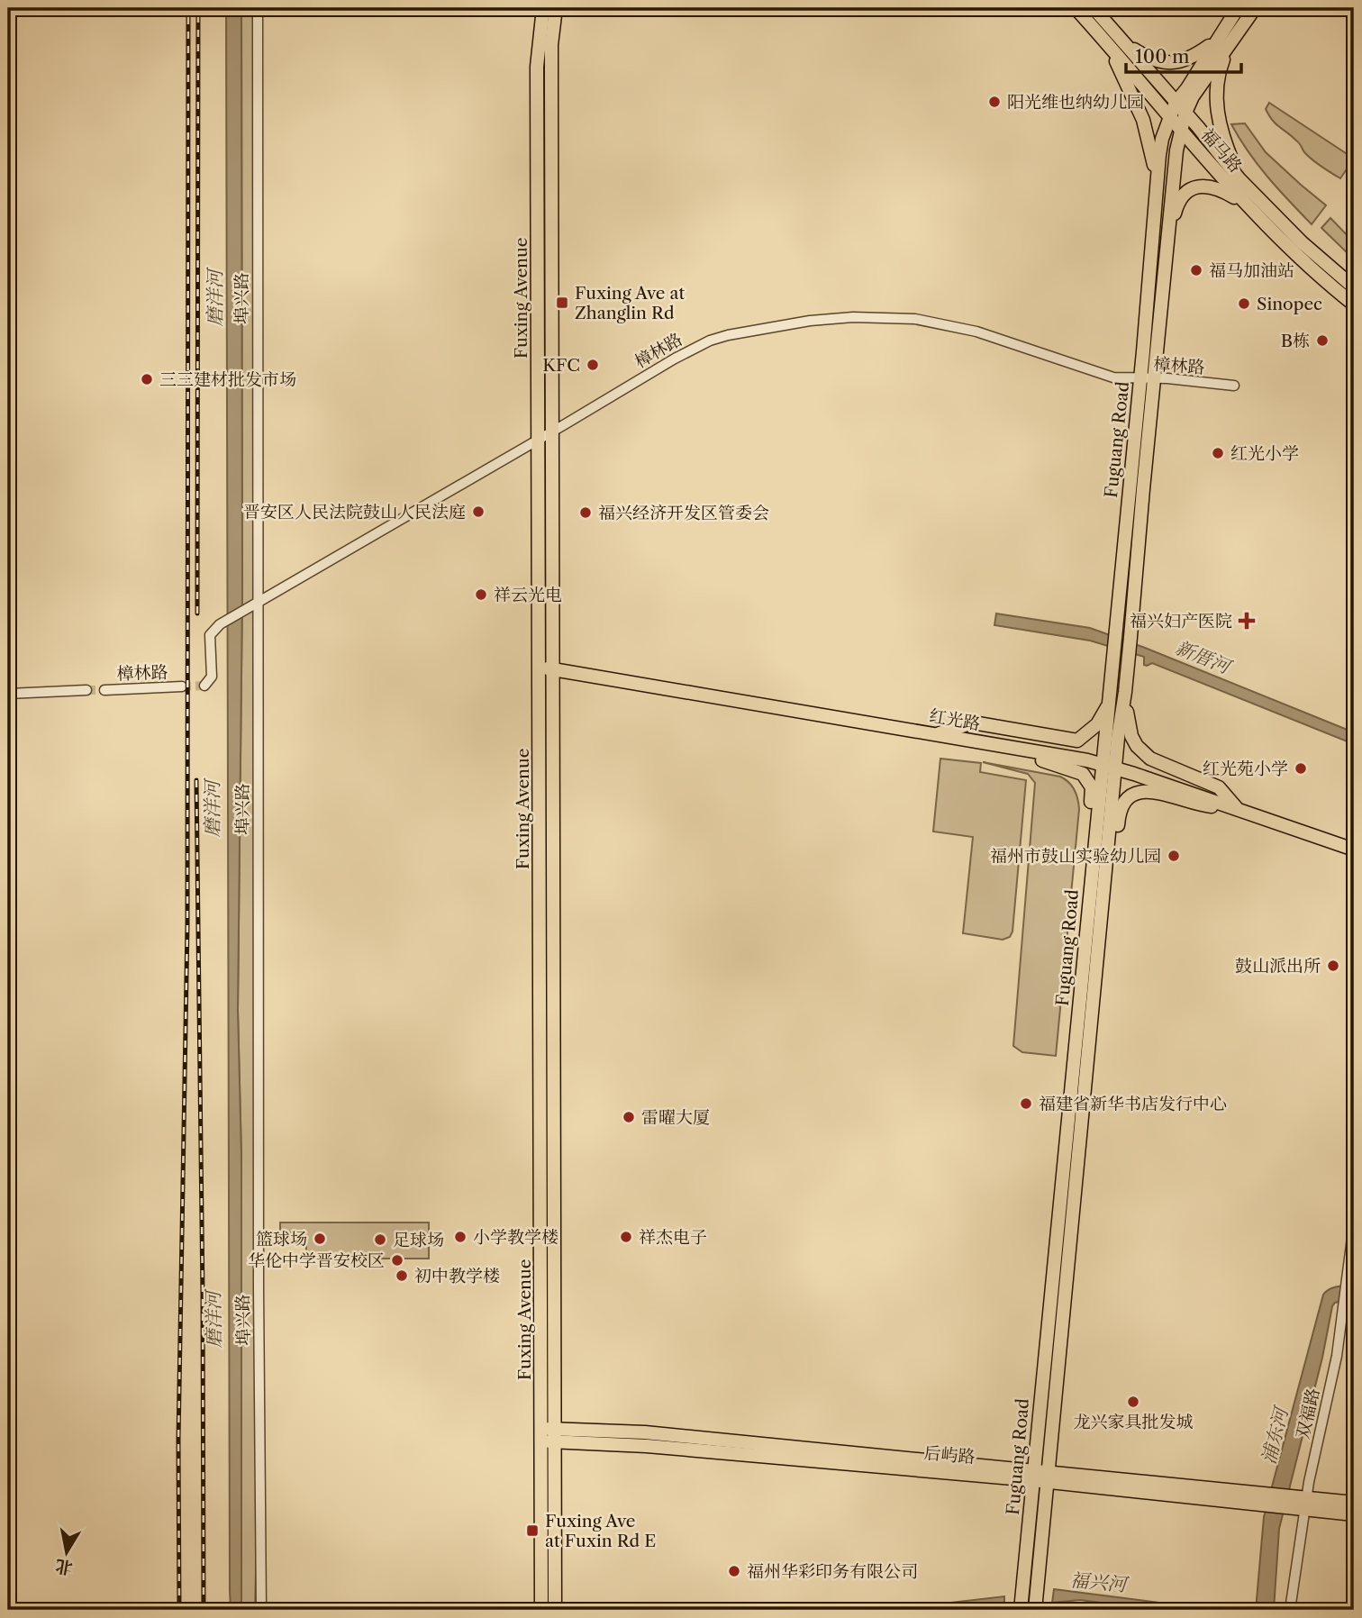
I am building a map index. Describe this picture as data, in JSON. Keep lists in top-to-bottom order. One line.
{"streets":{"main road":["福马路","Fuxing Avenue","Fuguang Road","红光路","后屿路"],"street":["埠兴路","樟林路","双福路"]},"crossings":[["福马路","Fuguang Road"],["埠兴路","樟林路"],["Fuxing Avenue","樟林路"],["Fuxing Avenue","红光路"],["Fuxing Avenue","后屿路"],["樟林路","Fuguang Road"],["Fuguang Road","红光路"],["Fuguang Road","后屿路"],["双福路","后屿路"]],"water":["磨洋河","新厝河","浦东河","福兴河"],"places":{"other":["阳光维也纳幼儿园","福马加油站","Sinopec","B栋","KFC","三三建材批发市场","红光小学","晋安区人民法院鼓山人民法庭","福兴经济开发区管委会","祥云光电","红光苑小学","福州市鼓山实验幼儿园","鼓山派出所","福建省新华书店发行中心","雷曜大厦","小学教学楼","祥杰电子","篮球场","足球场","华伦中学晋安校区","初中教学楼","龙兴家具批发城","福州华彩印务有限公司"],"transit":["Fuxing Ave at Zhanglin Rd","Fuxing Ave at Fuxin Rd E"],"health":["福兴妇产医院"]},"scale_bar":"100 m","north":"bottom"}
